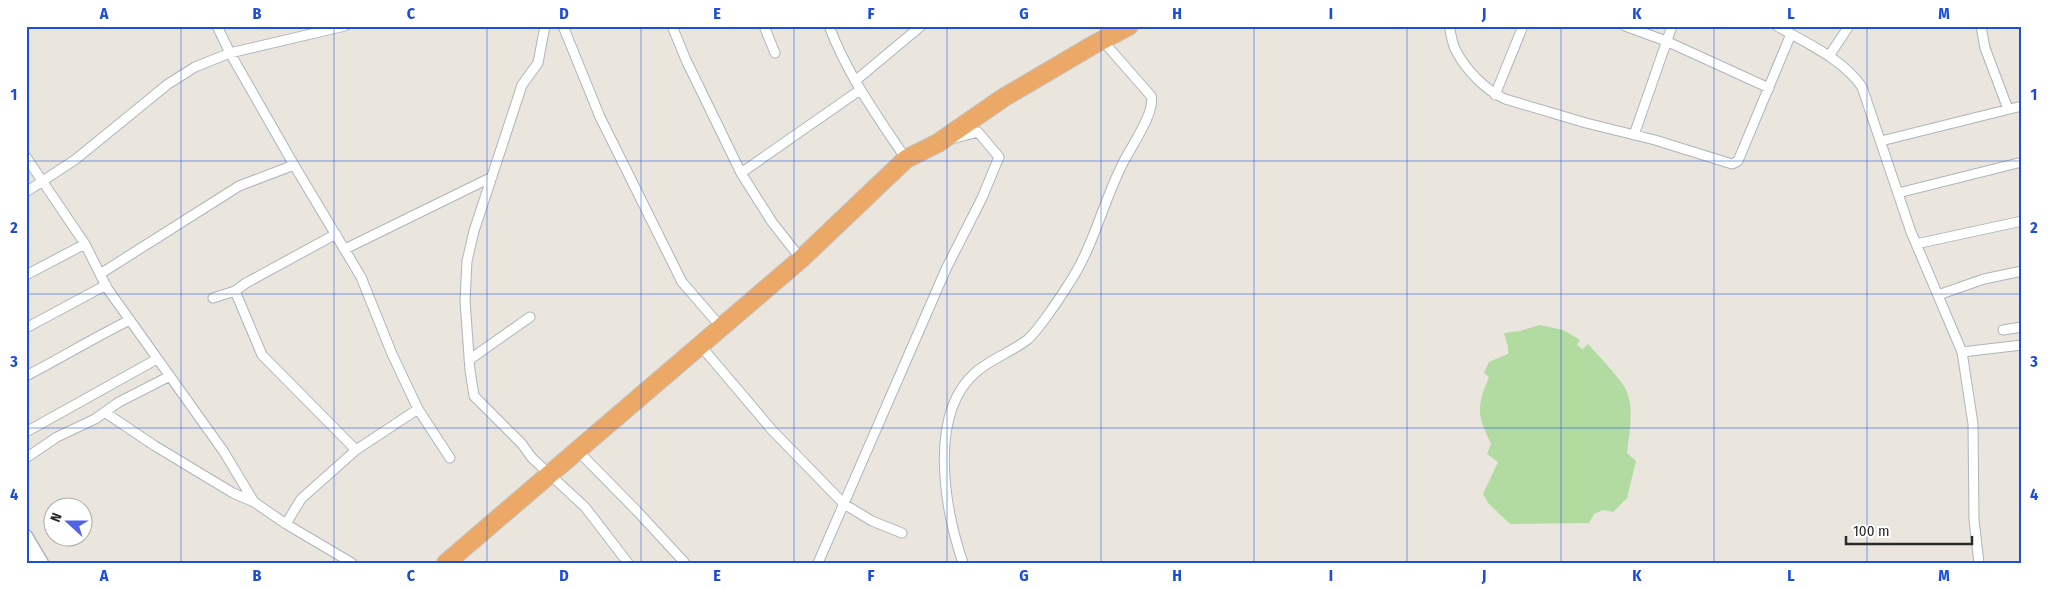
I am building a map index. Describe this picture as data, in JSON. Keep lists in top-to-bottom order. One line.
{"scale_bar":"100 m","north":"left","grid":{"columns":["A","B","C","D","E","F","G","H","I","J","K","L","M"],"rows":["1","2","3","4"]}}
